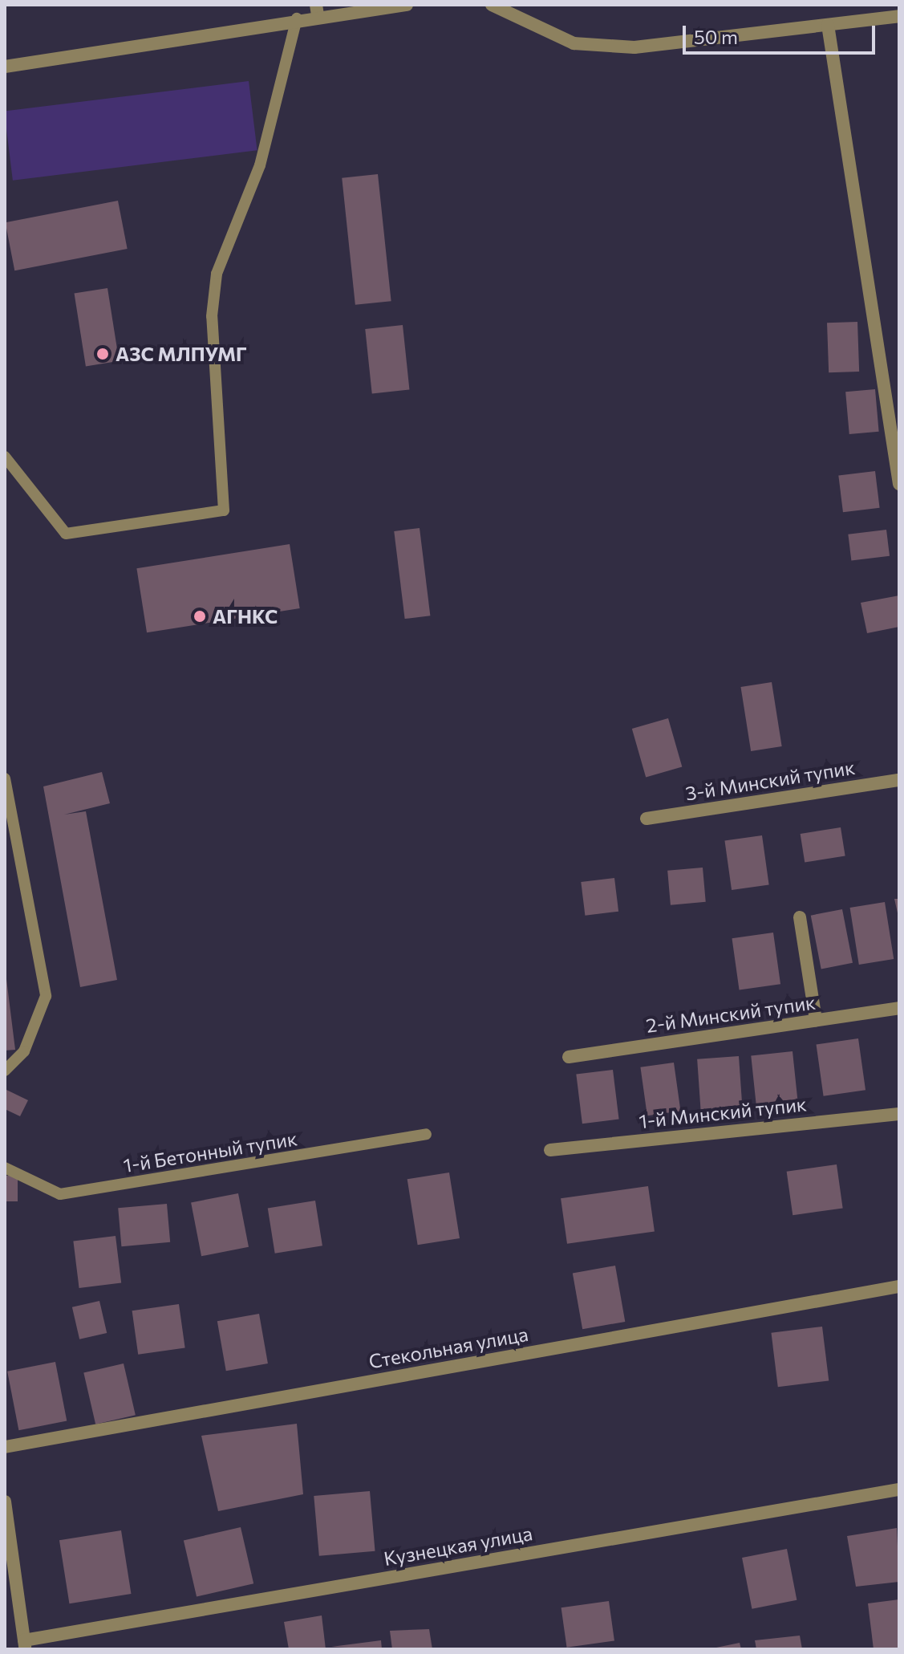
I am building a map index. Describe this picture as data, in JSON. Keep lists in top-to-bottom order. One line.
{"streets":{"street":["3-й Минский тупик","2-й Минский тупик","1-й Минский тупик","Стекольная улица","Кузнецкая улица"],"lane":["1-й Бетонный тупик"]},"places":["АЗС МЛПУМГ","АГНКС"],"scale_bar":"50 m"}
